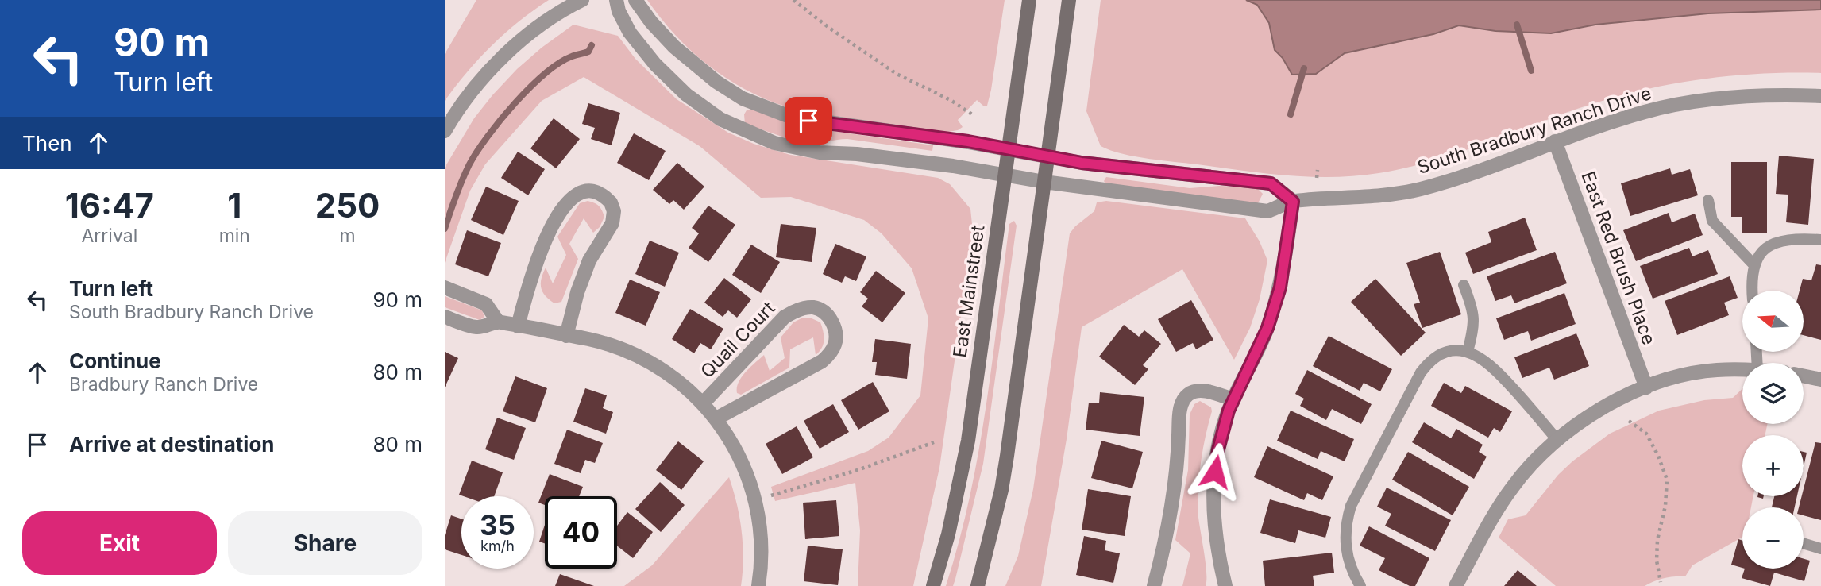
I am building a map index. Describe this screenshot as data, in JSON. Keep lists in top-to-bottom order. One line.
{"streets":{"main road":["East Mainstreet"],"street":["South Bradbury Ranch Drive","East Red Brush Place","Quail Court"]},"crossings":[["South Bradbury Ranch Drive","East Red Brush Place"],["South Bradbury Ranch Drive","East Mainstreet"]],"north":"left","page":{"turn":["90 m","Turn left"],"then":"Then","eta":["16:47","Arrival","1","min","250","m"],"list":[{"name":"Turn left","note":"South Bradbury Ranch Drive","value":"90 m"},{"name":"Continue","note":"Bradbury Ranch Drive","value":"80 m"},{"name":"Arrive at destination","value":"80 m"}],"map_buttons":["+","−"],"speed":"35 km/h","limit":"40","buttons":["Exit","Share"]}}
